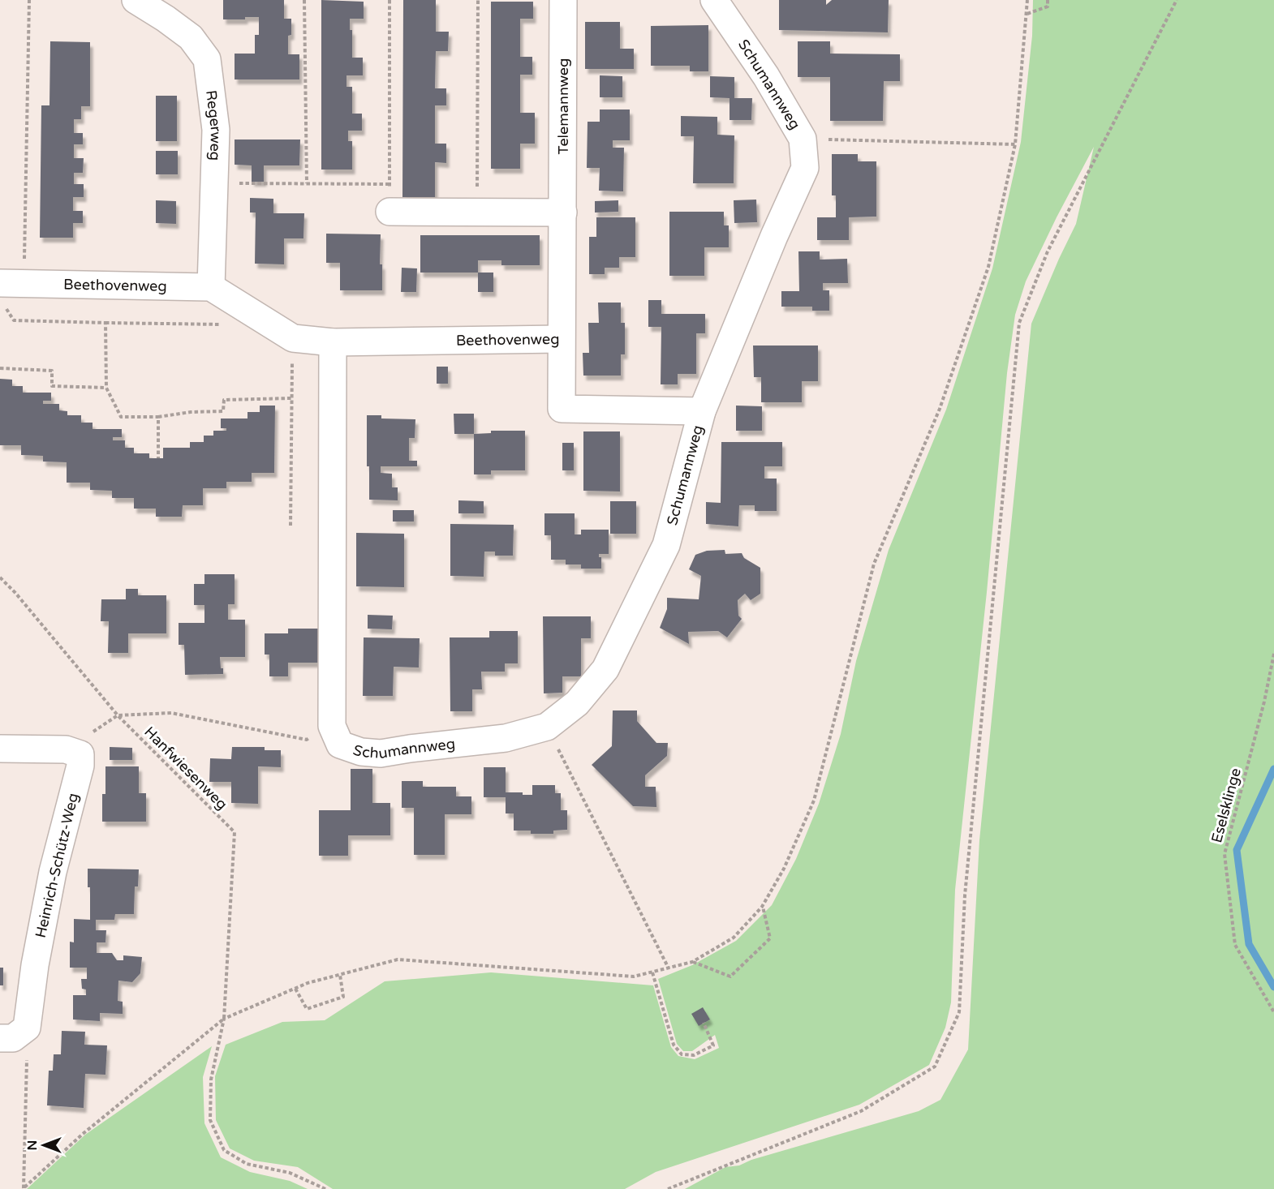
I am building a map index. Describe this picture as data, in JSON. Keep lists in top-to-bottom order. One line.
{"streets":{"street":["Schumannweg","Telemannweg","Regerweg","Beethovenweg","Heinrich-Schütz-Weg"],"path":["Hanfwiesenweg","Eselsklinge"]},"crossings":[["Schumannweg","Beethovenweg"],["Telemannweg","Beethovenweg"],["Regerweg","Beethovenweg"]],"north":"left"}
